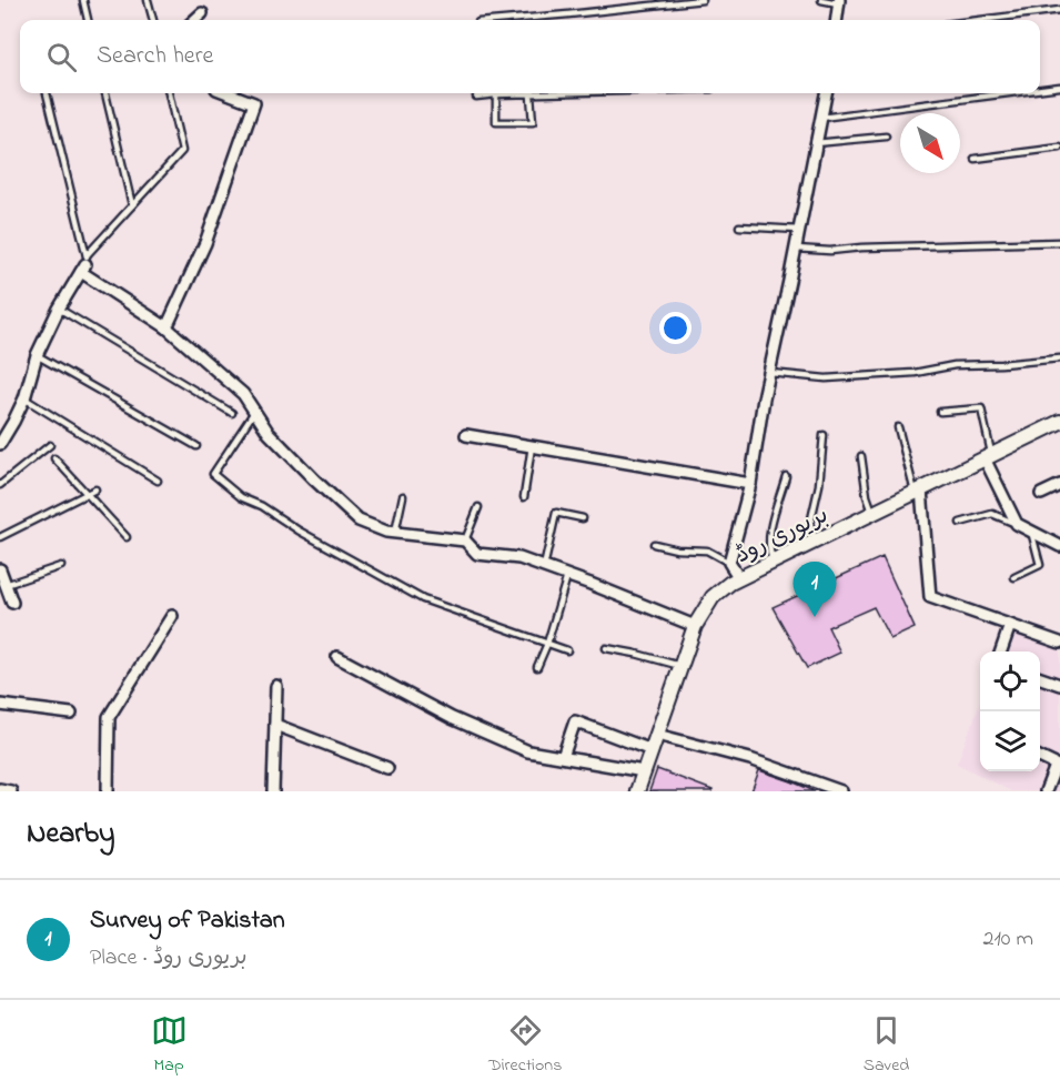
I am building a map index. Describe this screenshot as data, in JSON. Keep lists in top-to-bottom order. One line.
{"streets":{"main road":["بریوری روڈ"]},"north":"bottom right","page":{"search":"Search here","pins":"1","heading":"Nearby","list":[{"mark":"1","name":"Survey of Pakistan","note":"Place · بریوری روڈ","value":"210 m"}],"nav":["Map","Directions","Saved"]}}
